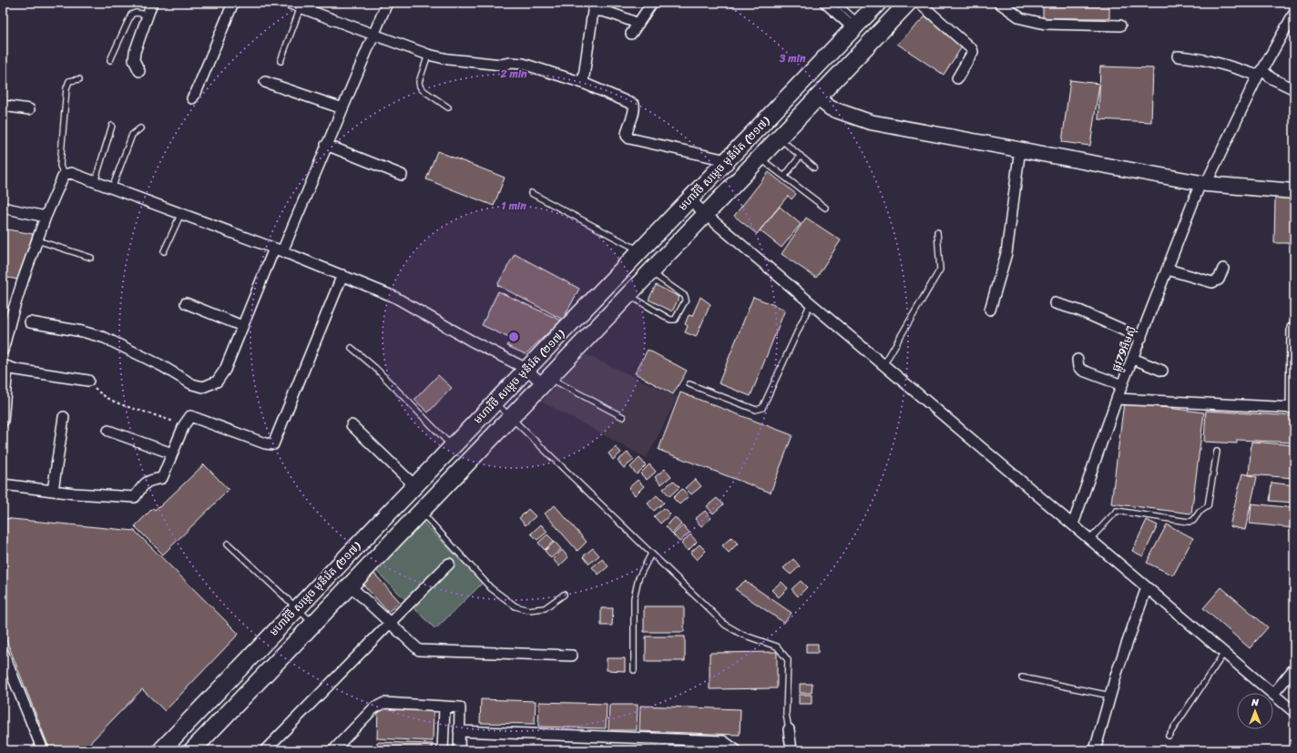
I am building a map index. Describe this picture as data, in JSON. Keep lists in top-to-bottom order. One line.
{"streets":{"main road":["មហាវិថី សម្តេច មុនីរ៉េត (២១៧)"],"street":["ផ្លូវ79អឹមស៊ី"]},"north":"top","rings":["3 min","2 min","1 min"]}
